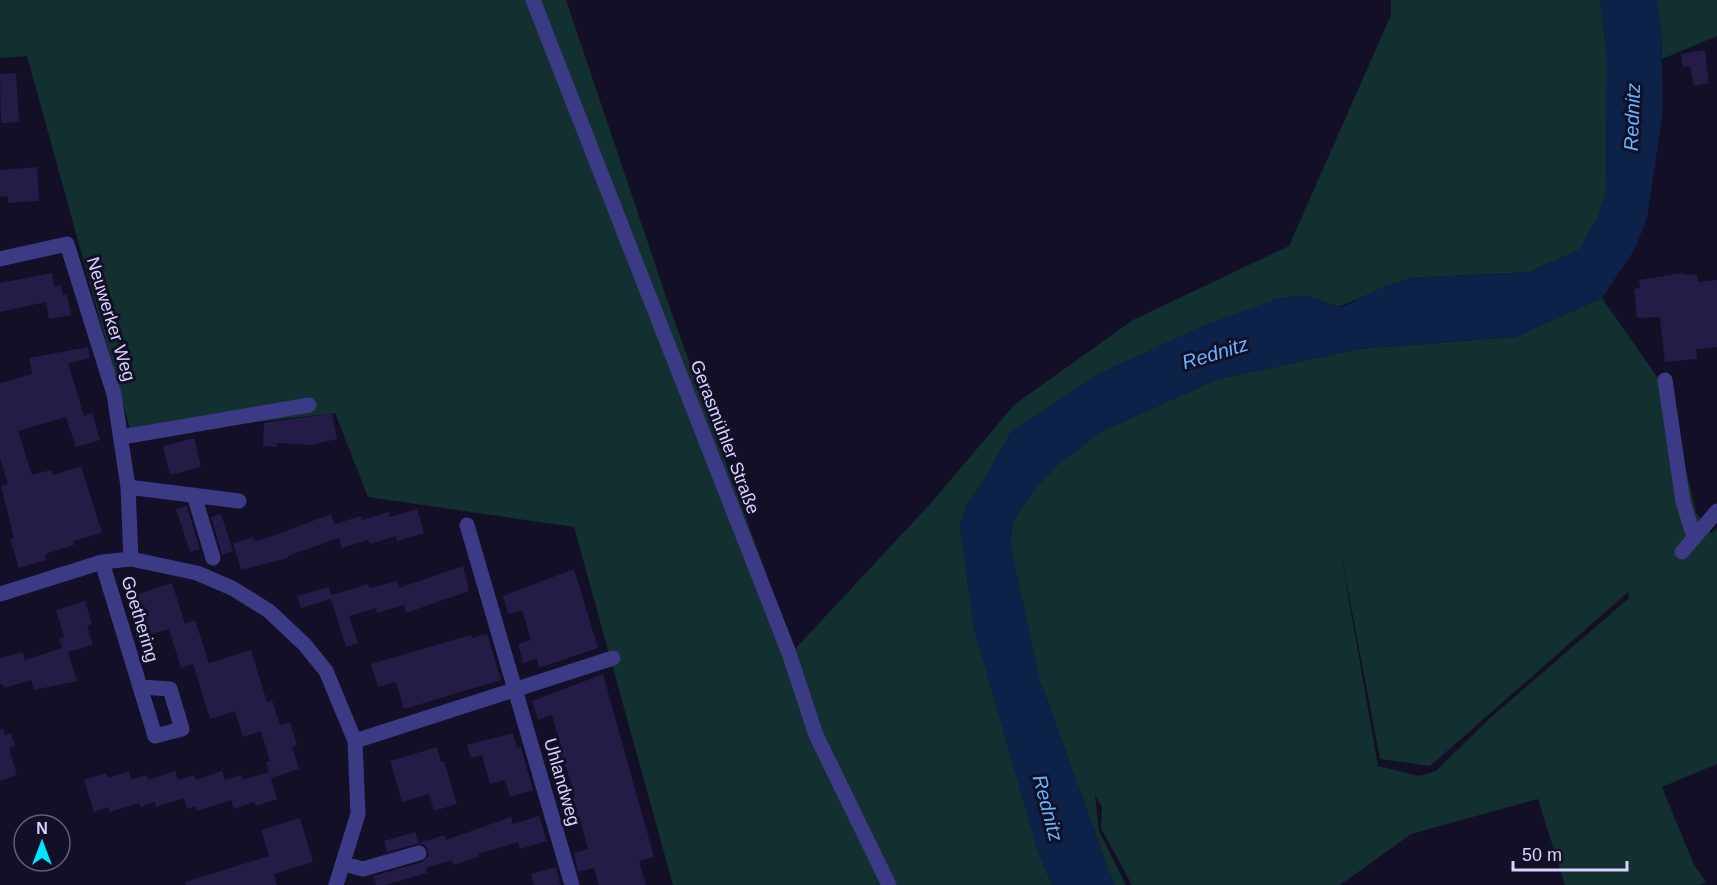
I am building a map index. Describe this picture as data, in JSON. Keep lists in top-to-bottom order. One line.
{"streets":{"street":["Neuwerker Weg","Gerasmühler Straße","Goethering","Uhlandweg"]},"crossings":[["Neuwerker Weg","Goethering"]],"water":["Rednitz"],"scale_bar":"50 m","north":"top"}
